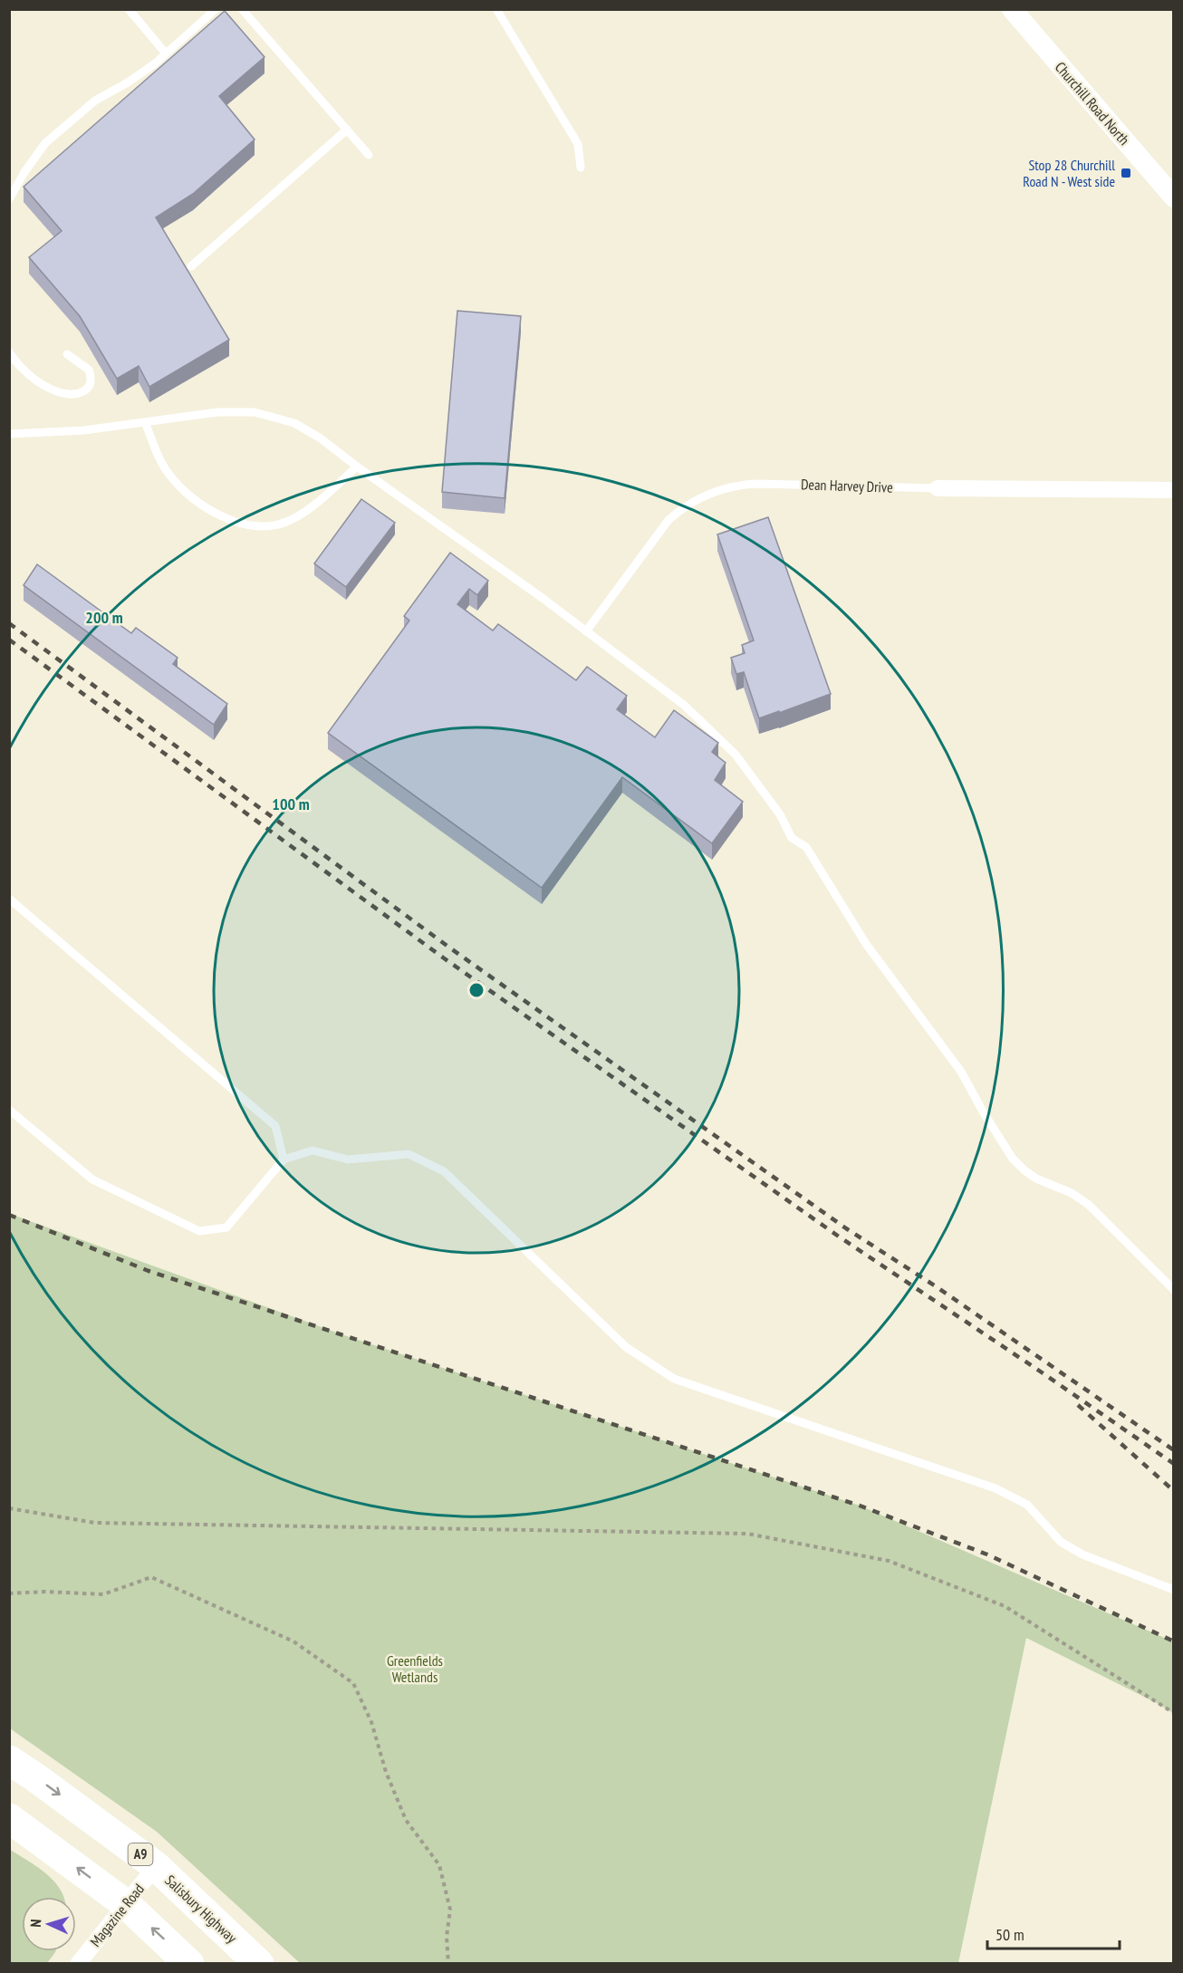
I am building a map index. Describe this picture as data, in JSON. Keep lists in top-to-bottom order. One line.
{"streets":{"highway":["A9","Salisbury Highway"],"street":["Churchill Road North","Dean Harvey Drive","Magazine Road"]},"crossings":[["Salisbury Highway","Magazine Road"]],"parks":["Greenfields Wetlands"],"places":{"transit":["Stop 28 Churchill Road N - West side"]},"scale_bar":"50 m","north":"left","rings":["200 m","100 m"]}
